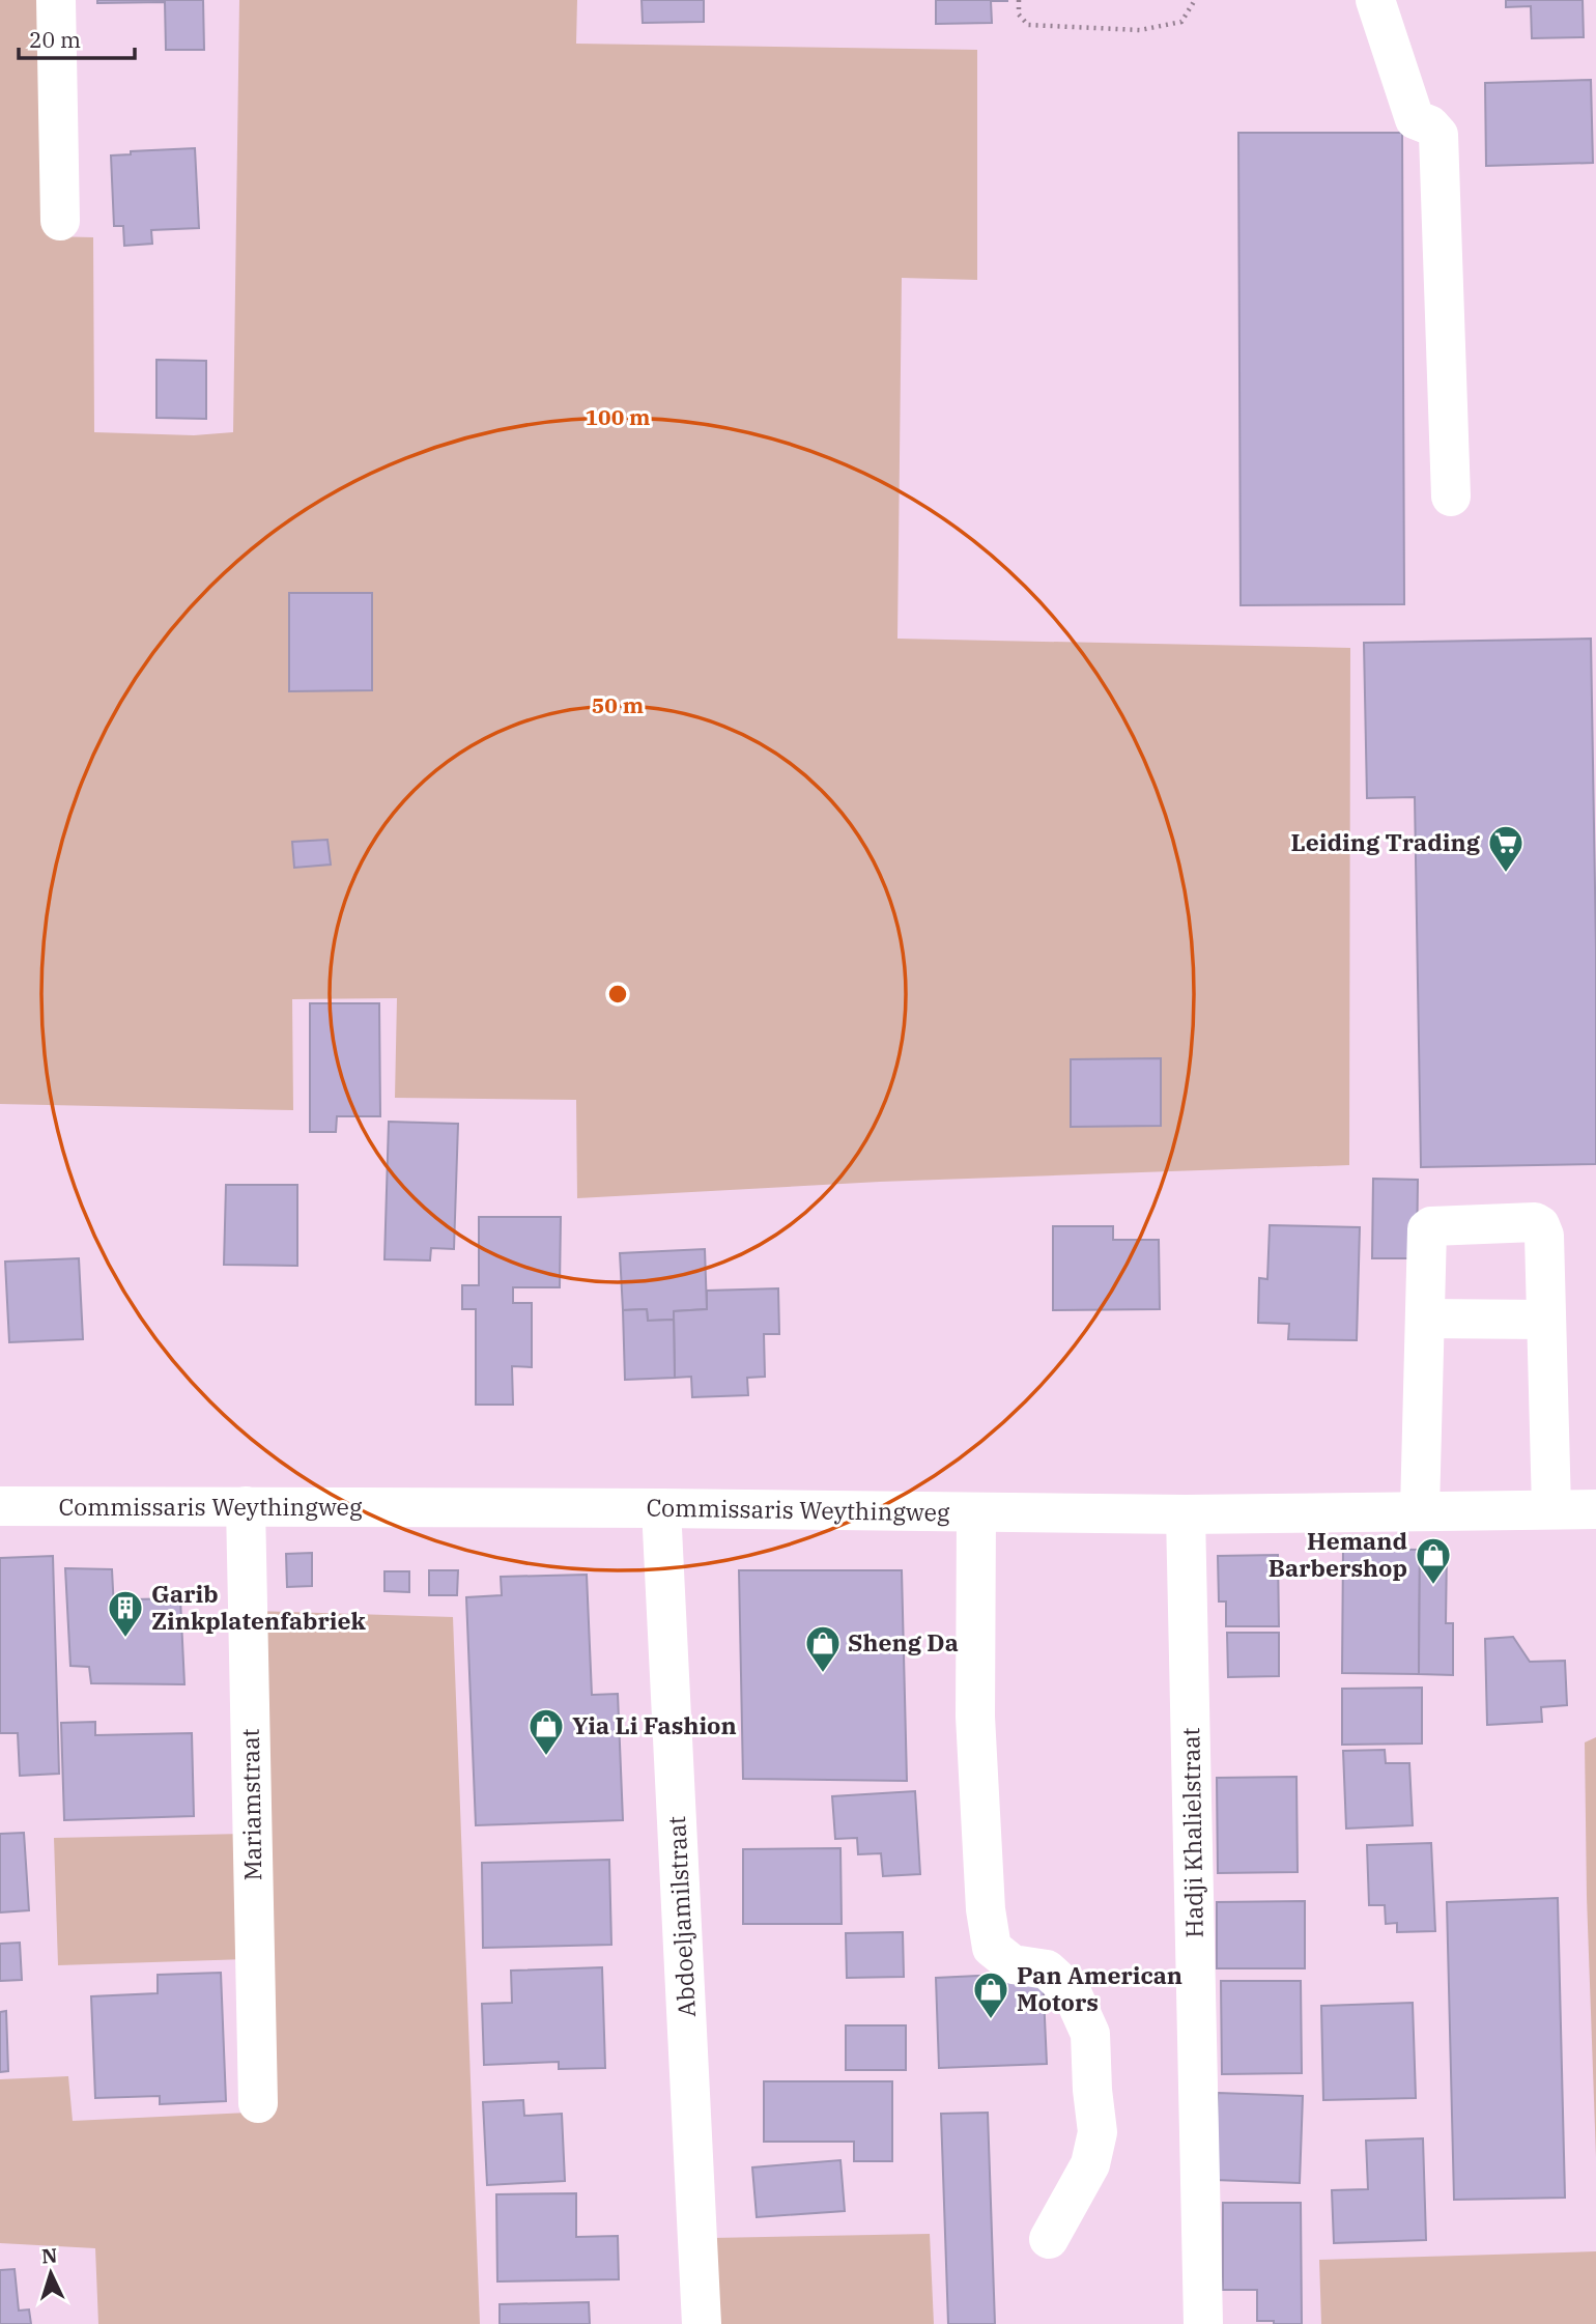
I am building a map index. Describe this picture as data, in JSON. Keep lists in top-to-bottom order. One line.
{"streets":{"main road":["Commissaris Weythingweg","Mariamstraat","Hadji Khalielstraat","Abdoeljamilstraat"]},"crossings":[["Commissaris Weythingweg","Mariamstraat"],["Commissaris Weythingweg","Hadji Khalielstraat"],["Commissaris Weythingweg","Abdoeljamilstraat"]],"places":{"supermarket":["Leiding Trading"],"shop":["Hemand Barbershop","Sheng Da","Yia Li Fashion","Pan American Motors"],"building":["Garib Zinkplatenfabriek"]},"scale_bar":"20 m","north":"top","rings":["100 m","50 m"]}
